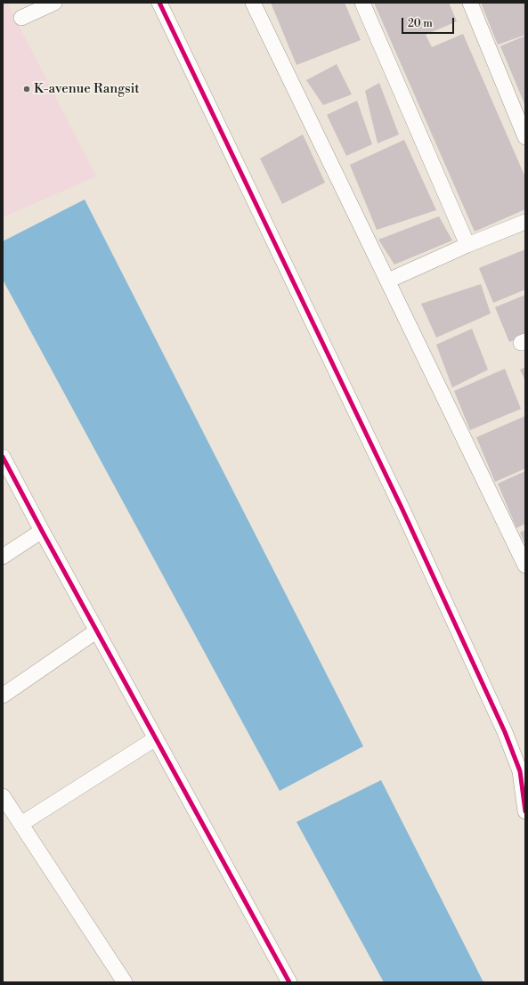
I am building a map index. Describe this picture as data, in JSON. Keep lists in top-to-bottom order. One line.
{"places":["K-avenue Rangsit"],"scale_bar":"20 m"}
